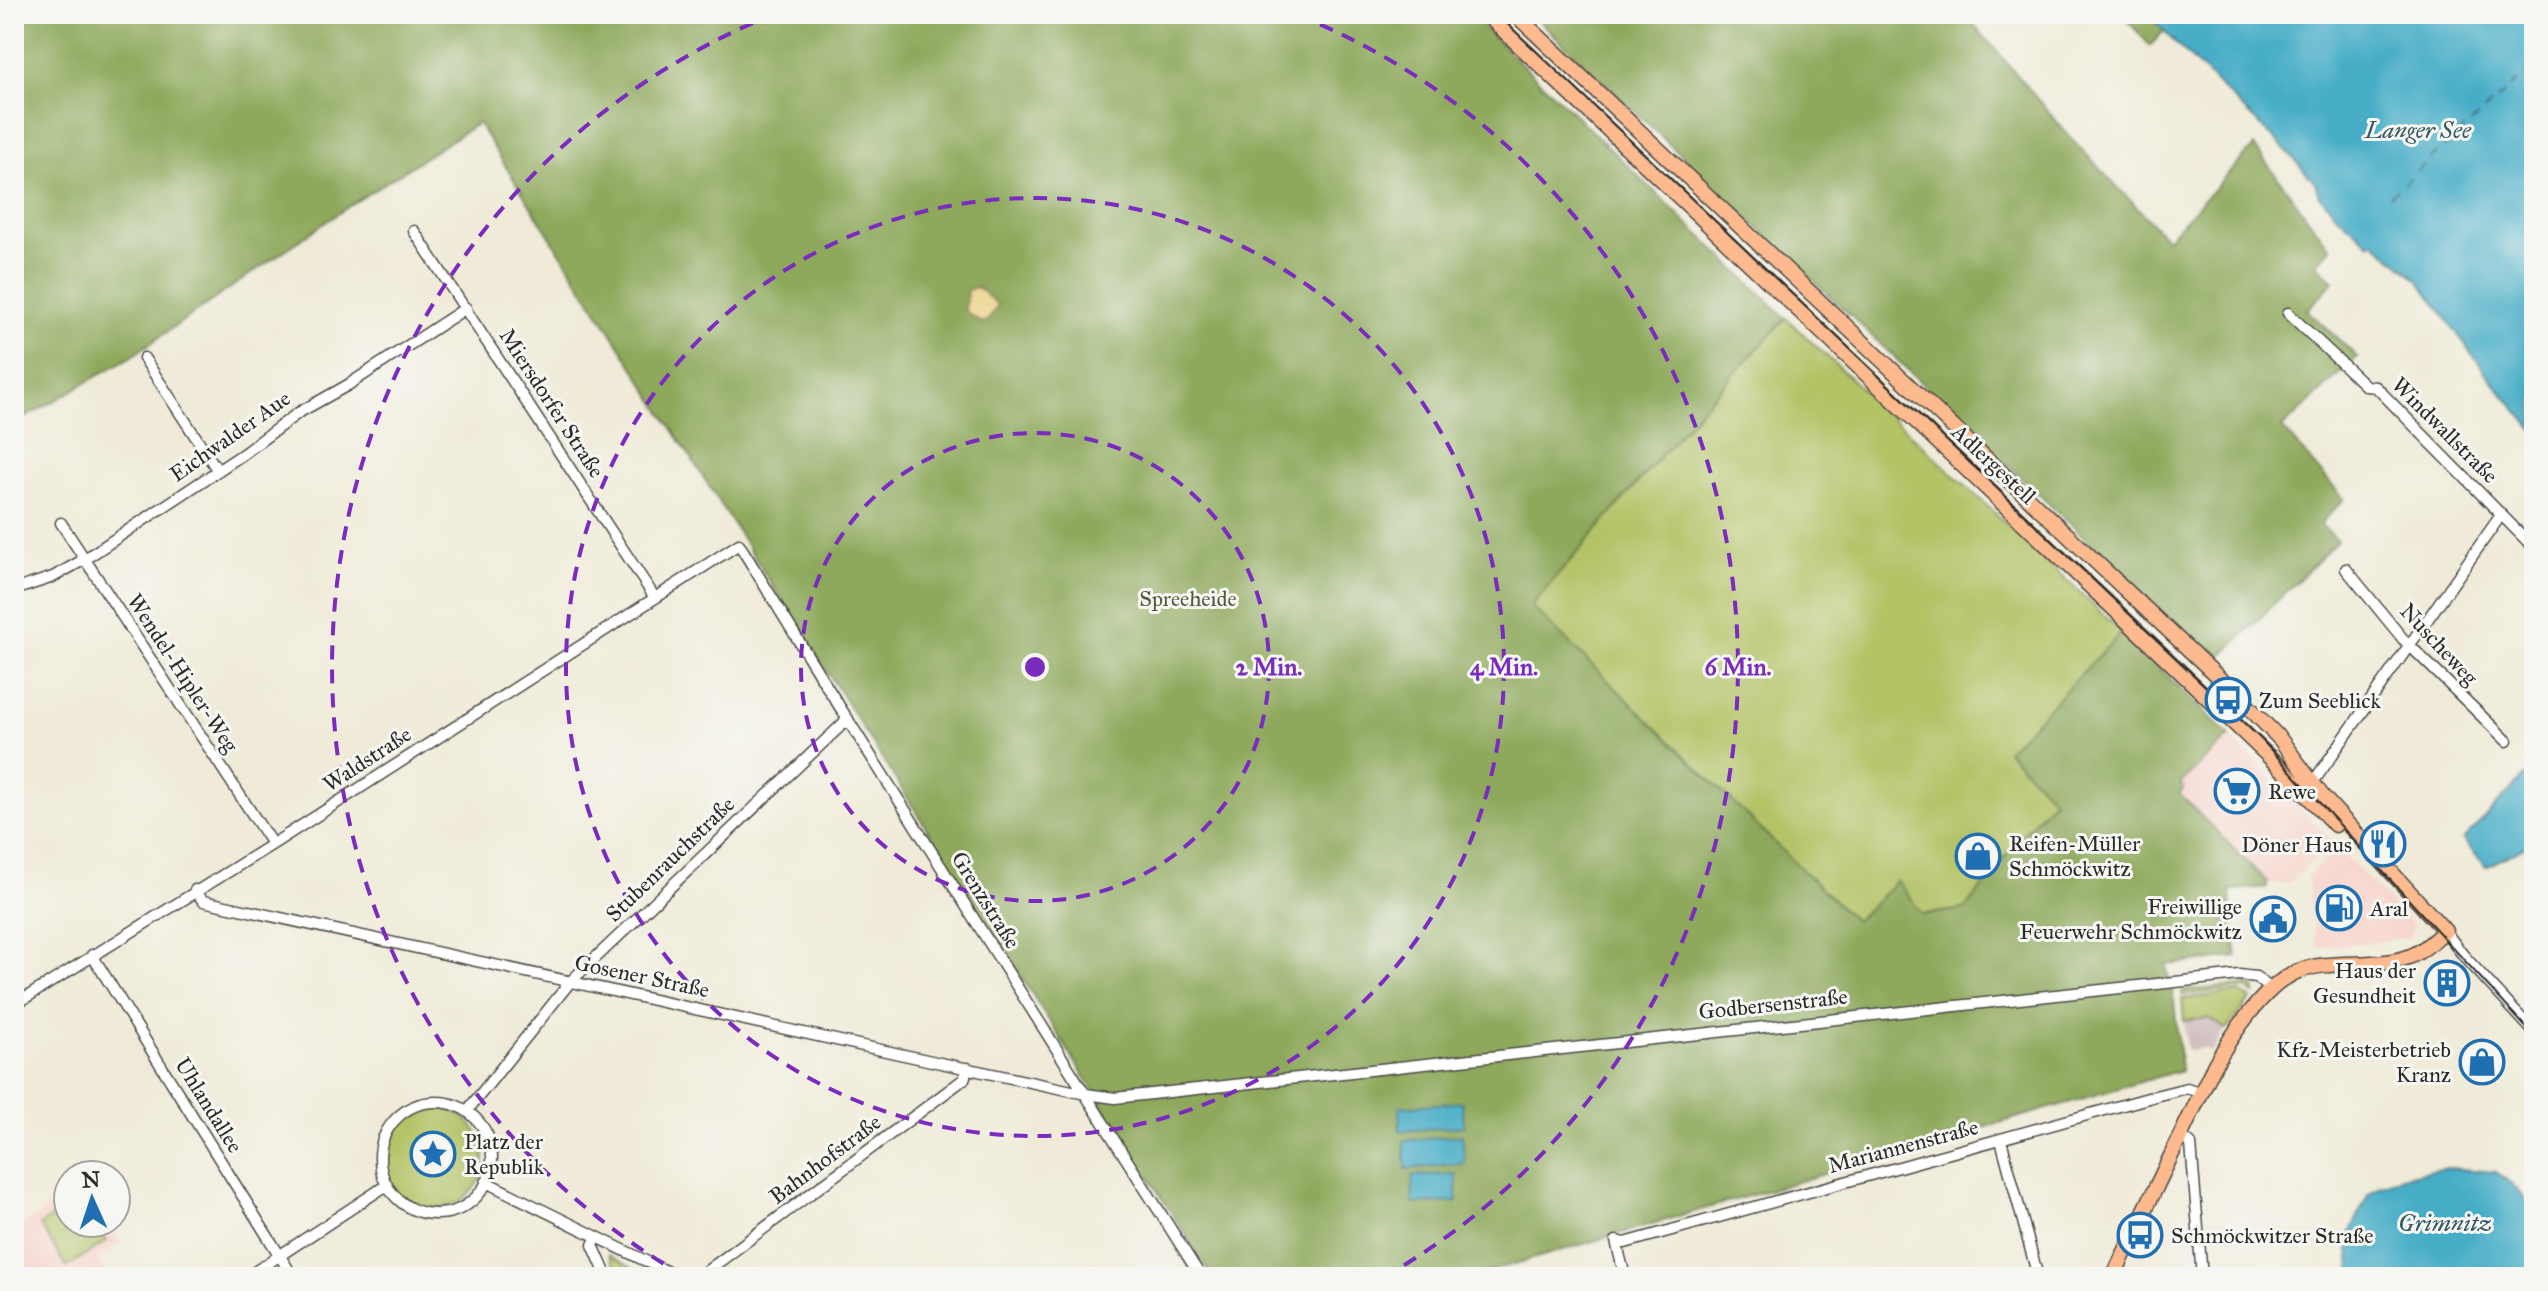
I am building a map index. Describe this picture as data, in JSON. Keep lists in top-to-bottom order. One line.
{"streets":{"main road":["Adlergestell"],"street":["Miersdorfer Straße","Windwallstraße","Eichwalder Aue","Nuscheweg","Wendel-Hipler-Weg","Waldstraße","Stubenrauchstraße","Grenzstraße","Gosener Straße","Godbersenstraße","Uhlandallee","Mariannenstraße","Bahnhofstraße"]},"crossings":[["Miersdorfer Straße","Eichwalder Aue"],["Miersdorfer Straße","Waldstraße"],["Eichwalder Aue","Wendel-Hipler-Weg"],["Wendel-Hipler-Weg","Waldstraße"],["Waldstraße","Grenzstraße"],["Waldstraße","Gosener Straße"],["Waldstraße","Uhlandallee"],["Stubenrauchstraße","Grenzstraße"],["Stubenrauchstraße","Gosener Straße"],["Grenzstraße","Gosener Straße"],["Grenzstraße","Godbersenstraße"],["Gosener Straße","Godbersenstraße"],["Gosener Straße","Bahnhofstraße"]],"water":["Langer See","Grimnitz"],"parks":["Spreeheide"],"places":{"bus stop":["Zum Seeblick","Schmöckwitzer Straße"],"supermarket":["Rewe"],"restaurant":["Döner Haus"],"shop":["Reifen-Müller Schmöckwitz","Kfz-Meisterbetrieb Kranz"],"fuel station":["Aral"],"public building":["Freiwillige Feuerwehr Schmöckwitz"],"building":["Haus der Gesundheit"],"place":["Platz der Republik"]},"north":"top","rings":["2 Min.","4 Min.","6 Min."]}
